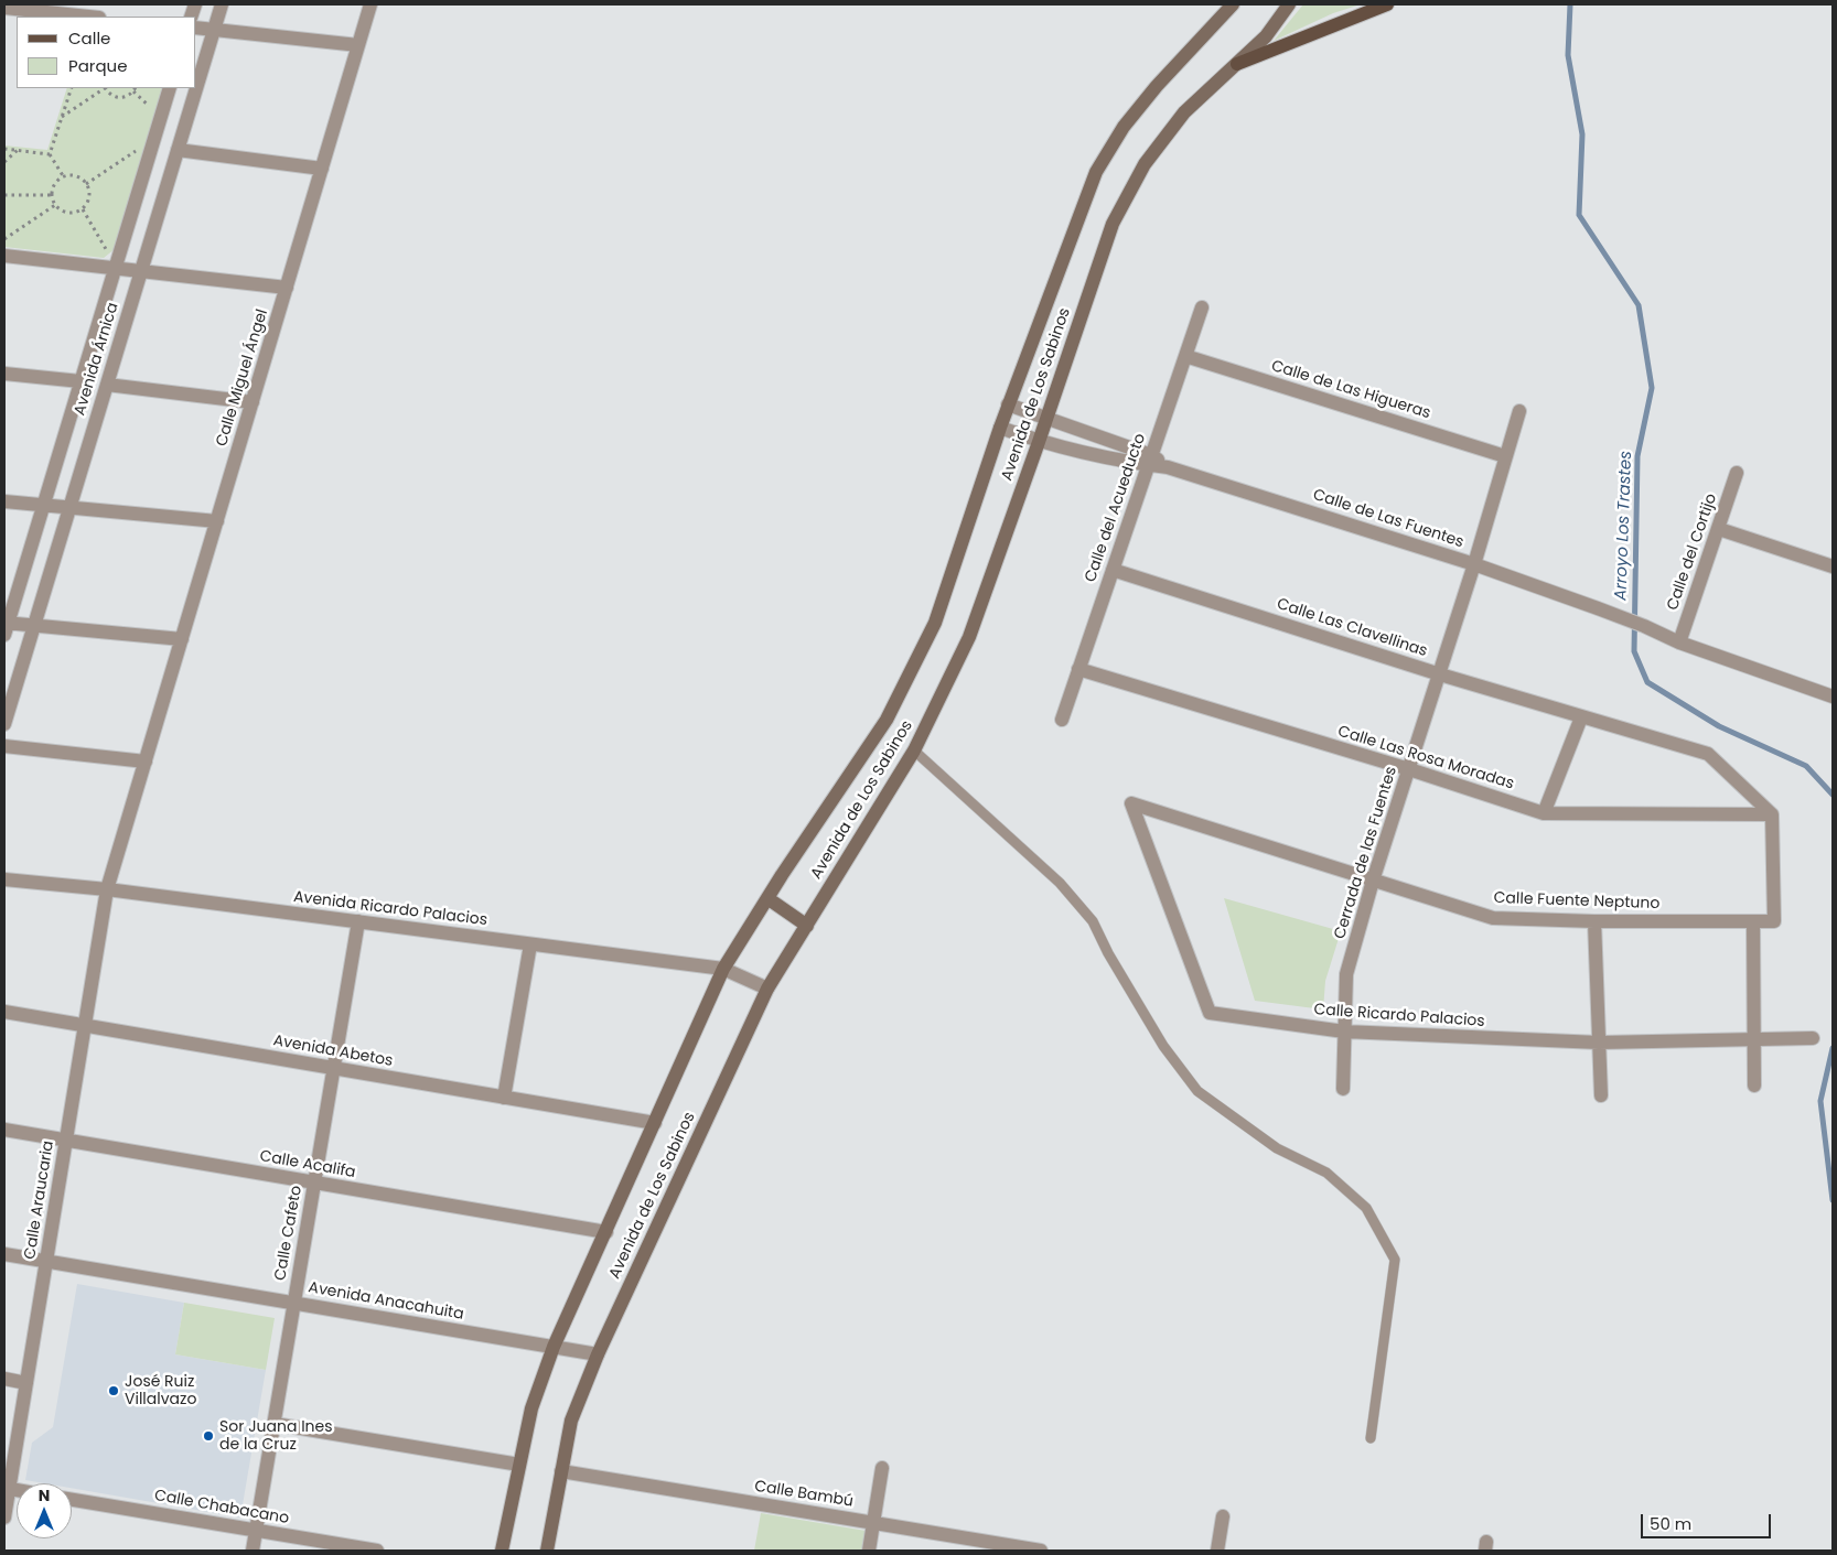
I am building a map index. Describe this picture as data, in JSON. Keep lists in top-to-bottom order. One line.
{"streets":{"street":["Avenida Árnica","Calle Miguel Ángel","Calle de Las Higueras","Avenida de Los Sabinos","Calle del Acueducto","Calle de Las Fuentes","Calle del Cortijo","Calle Las Clavellinas","Calle Las Rosa Moradas","Cerrada de las Fuentes","Calle Fuente Neptuno","Avenida Ricardo Palacios","Calle Ricardo Palacios","Avenida Abetos","Calle Acalifa","Calle Araucaria","Calle Cafeto","Avenida Anacahuita","Calle Bambú","Calle Chabacano"]},"crossings":[["Calle Miguel Ángel","Avenida Ricardo Palacios"],["Calle Miguel Ángel","Calle Araucaria"],["Calle de Las Higueras","Calle del Acueducto"],["Calle de Las Higueras","Cerrada de las Fuentes"],["Avenida de Los Sabinos","Avenida Ricardo Palacios"],["Avenida de Los Sabinos","Avenida Abetos"],["Avenida de Los Sabinos","Calle Acalifa"],["Avenida de Los Sabinos","Avenida Anacahuita"],["Avenida de Los Sabinos","Calle Bambú"],["Calle del Acueducto","Calle de Las Fuentes"],["Calle del Acueducto","Calle Las Clavellinas"],["Calle del Acueducto","Calle Las Rosa Moradas"],["Calle de Las Fuentes","Calle del Cortijo"],["Calle de Las Fuentes","Cerrada de las Fuentes"],["Calle Las Clavellinas","Calle Las Rosa Moradas"],["Calle Las Clavellinas","Cerrada de las Fuentes"],["Calle Las Clavellinas","Calle Fuente Neptuno"],["Calle Las Rosa Moradas","Cerrada de las Fuentes"],["Calle Las Rosa Moradas","Calle Fuente Neptuno"],["Cerrada de las Fuentes","Calle Fuente Neptuno"],["Cerrada de las Fuentes","Calle Ricardo Palacios"],["Calle Fuente Neptuno","Calle Ricardo Palacios"],["Avenida Ricardo Palacios","Calle Araucaria"],["Avenida Ricardo Palacios","Calle Cafeto"],["Avenida Abetos","Calle Araucaria"],["Avenida Abetos","Calle Cafeto"],["Calle Acalifa","Calle Araucaria"],["Calle Acalifa","Calle Cafeto"],["Calle Araucaria","Avenida Anacahuita"],["Calle Cafeto","Avenida Anacahuita"],["Calle Cafeto","Calle Chabacano"]],"water":["Arroyo Los Trastes"],"places":["José Ruiz Villalvazo","Sor Juana Ines de la Cruz"],"legend":["Calle","Parque"],"scale_bar":"50 m","north":"top"}
